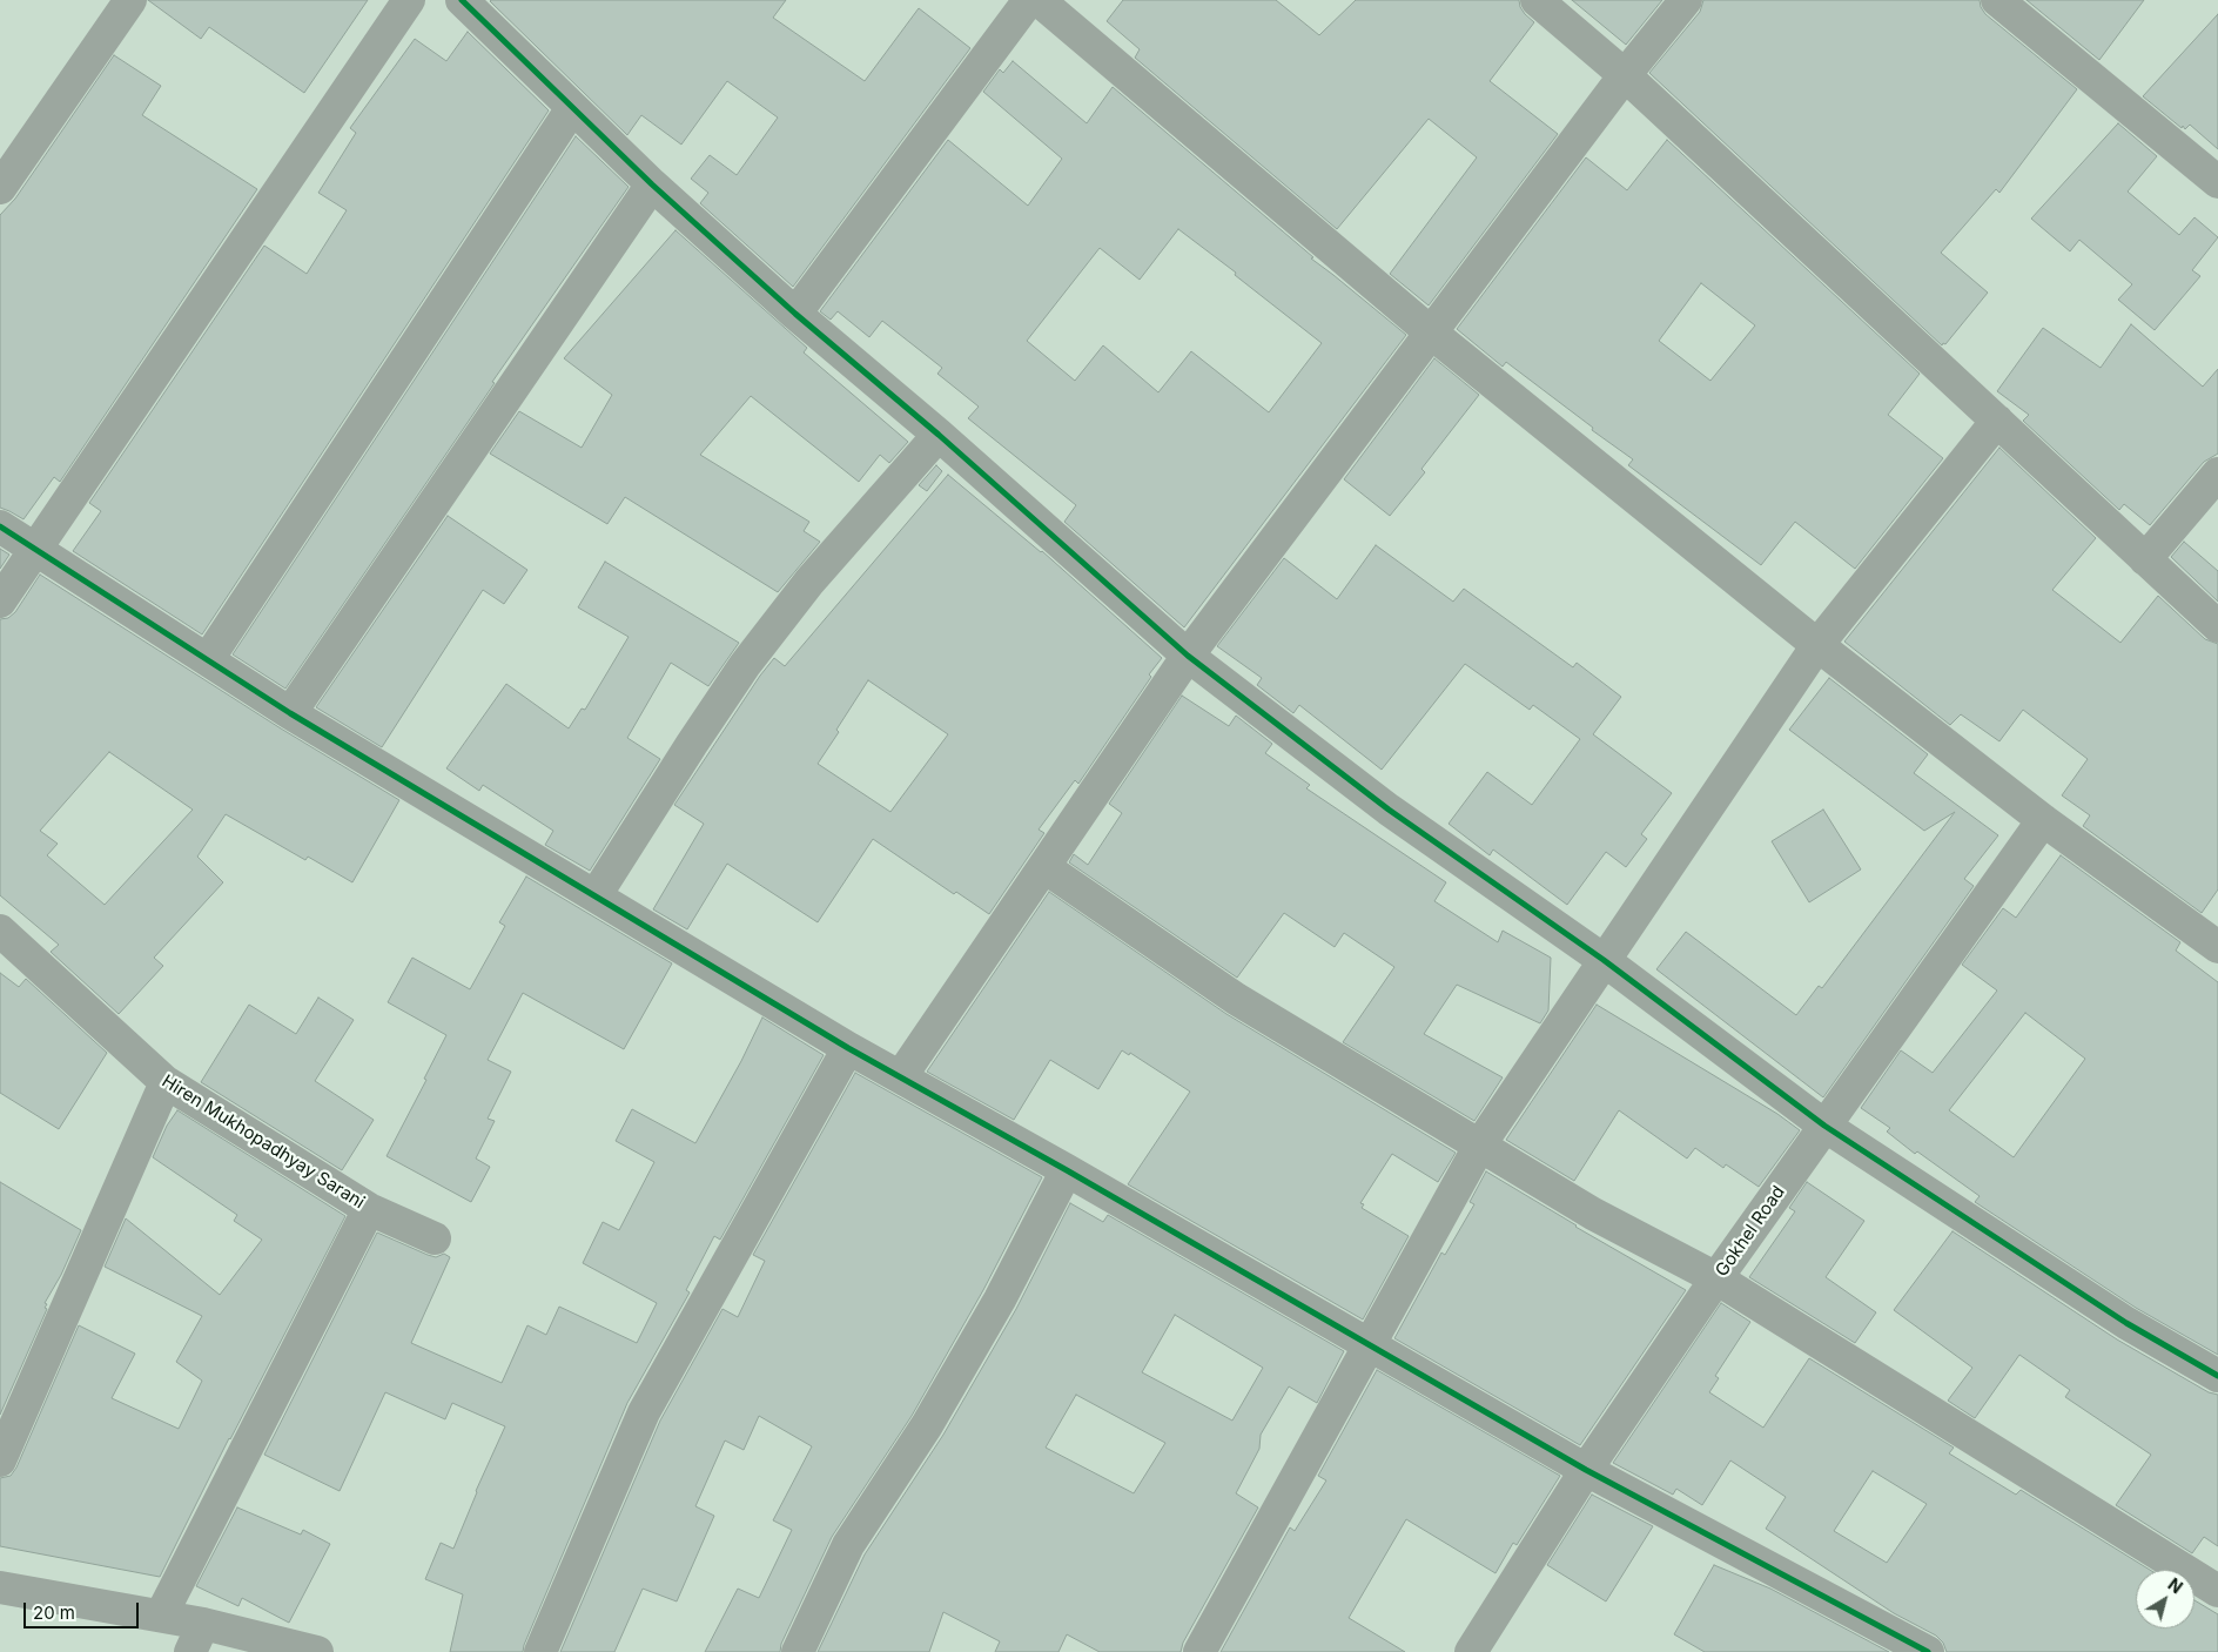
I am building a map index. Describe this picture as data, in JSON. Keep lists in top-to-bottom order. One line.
{"streets":{"street":["Hiren Mukhopadhyay Sarani","Gokhel Road"]},"scale_bar":"20 m","north":"top right"}
